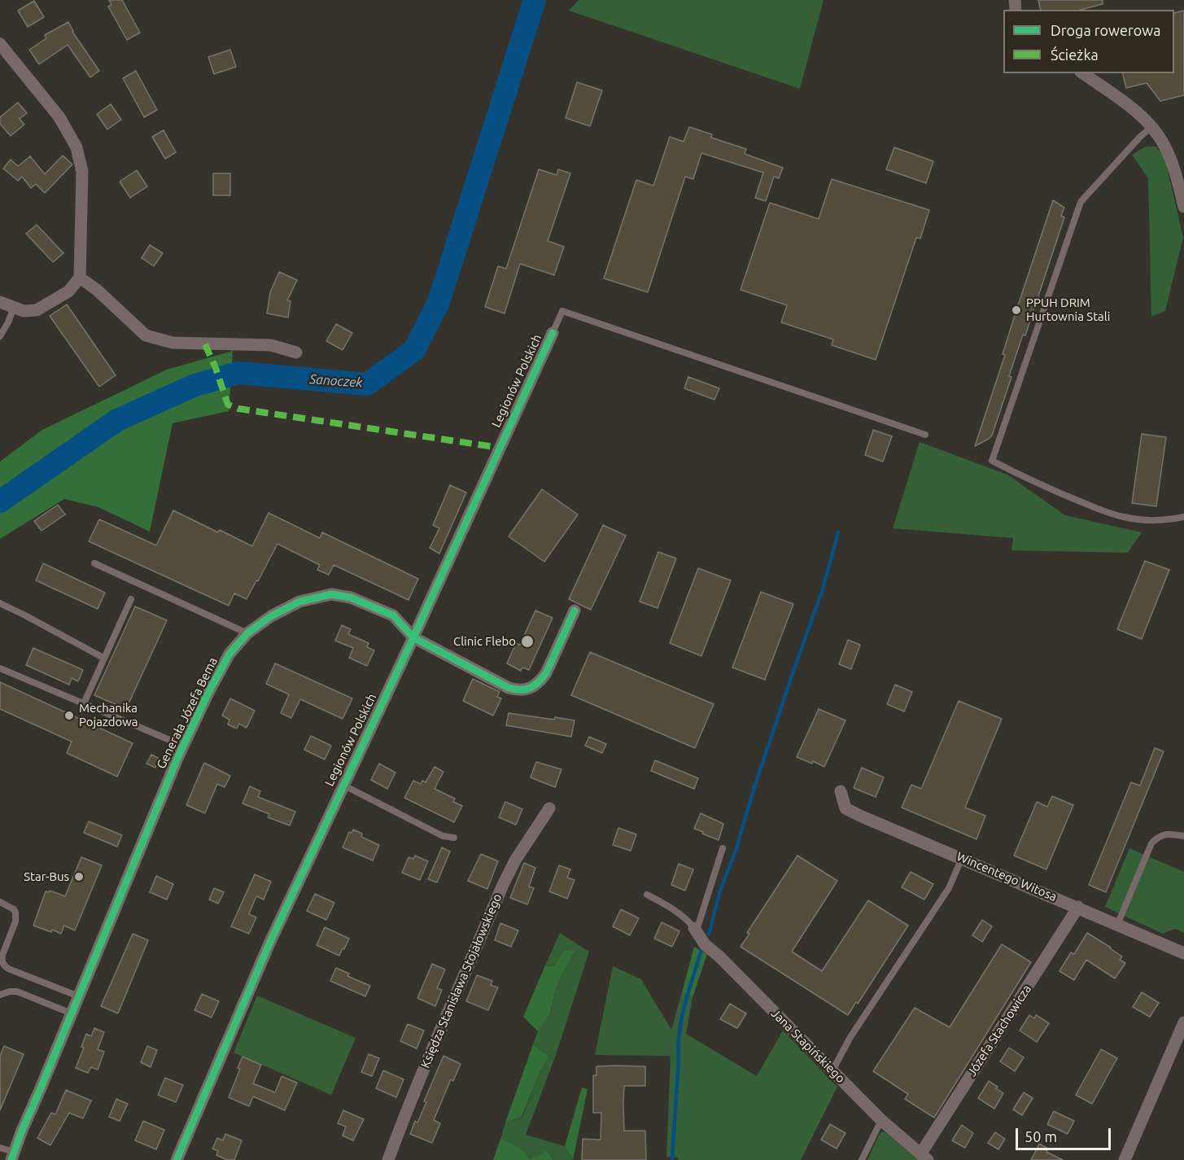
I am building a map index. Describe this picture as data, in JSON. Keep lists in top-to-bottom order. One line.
{"streets":{"street":["Legionów Polskich","Generała Józefa Bema","Wincentego Witosa","Księdza Stanisława Stojałowskiego","Józefa Stachowicza","Jana Stapińskiego"]},"crossings":[["Legionów Polskich","Generała Józefa Bema"],["Wincentego Witosa","Józefa Stachowicza"],["Józefa Stachowicza","Jana Stapińskiego"]],"water":["Sanoczek"],"places":["PPUH DRIM Hurtownia Stali","Clinic Flebo","Mechanika Pojazdowa","Star-Bus"],"legend":["Droga rowerowa","Ścieżka"],"scale_bar":"50 m"}
